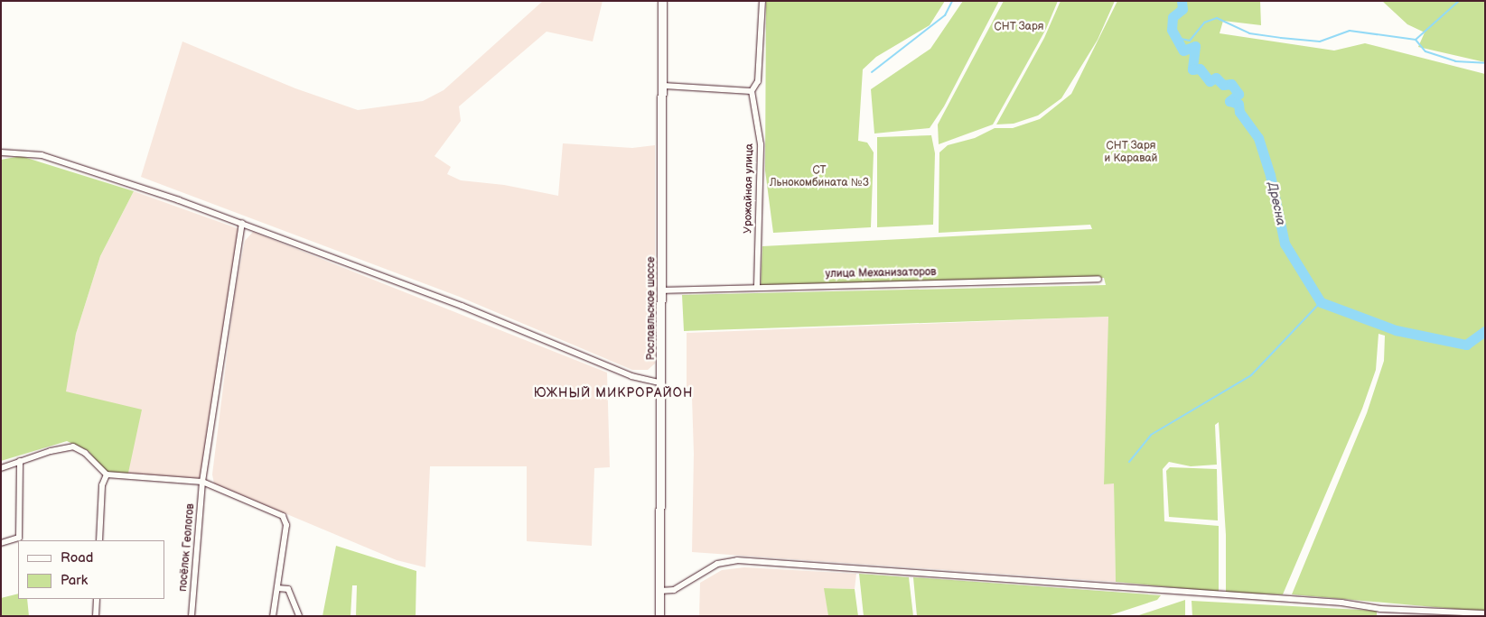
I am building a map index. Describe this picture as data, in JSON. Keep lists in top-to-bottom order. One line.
{"streets":{"main road":["Рославльское шоссе"],"street":["Урожайная улица","улица Механизаторов","посёлок Геологов"]},"crossings":[["Урожайная улица","улица Механизаторов"],["улица Механизаторов","Рославльское шоссе"]],"districts":["ЮЖНЫЙ МИКРОРАЙОН"],"water":["Дресна"],"parks":["СНТ Заря","СНТ Заря и Каравай","СТ Льнокомбината №3"],"legend":["Road","Park"]}
